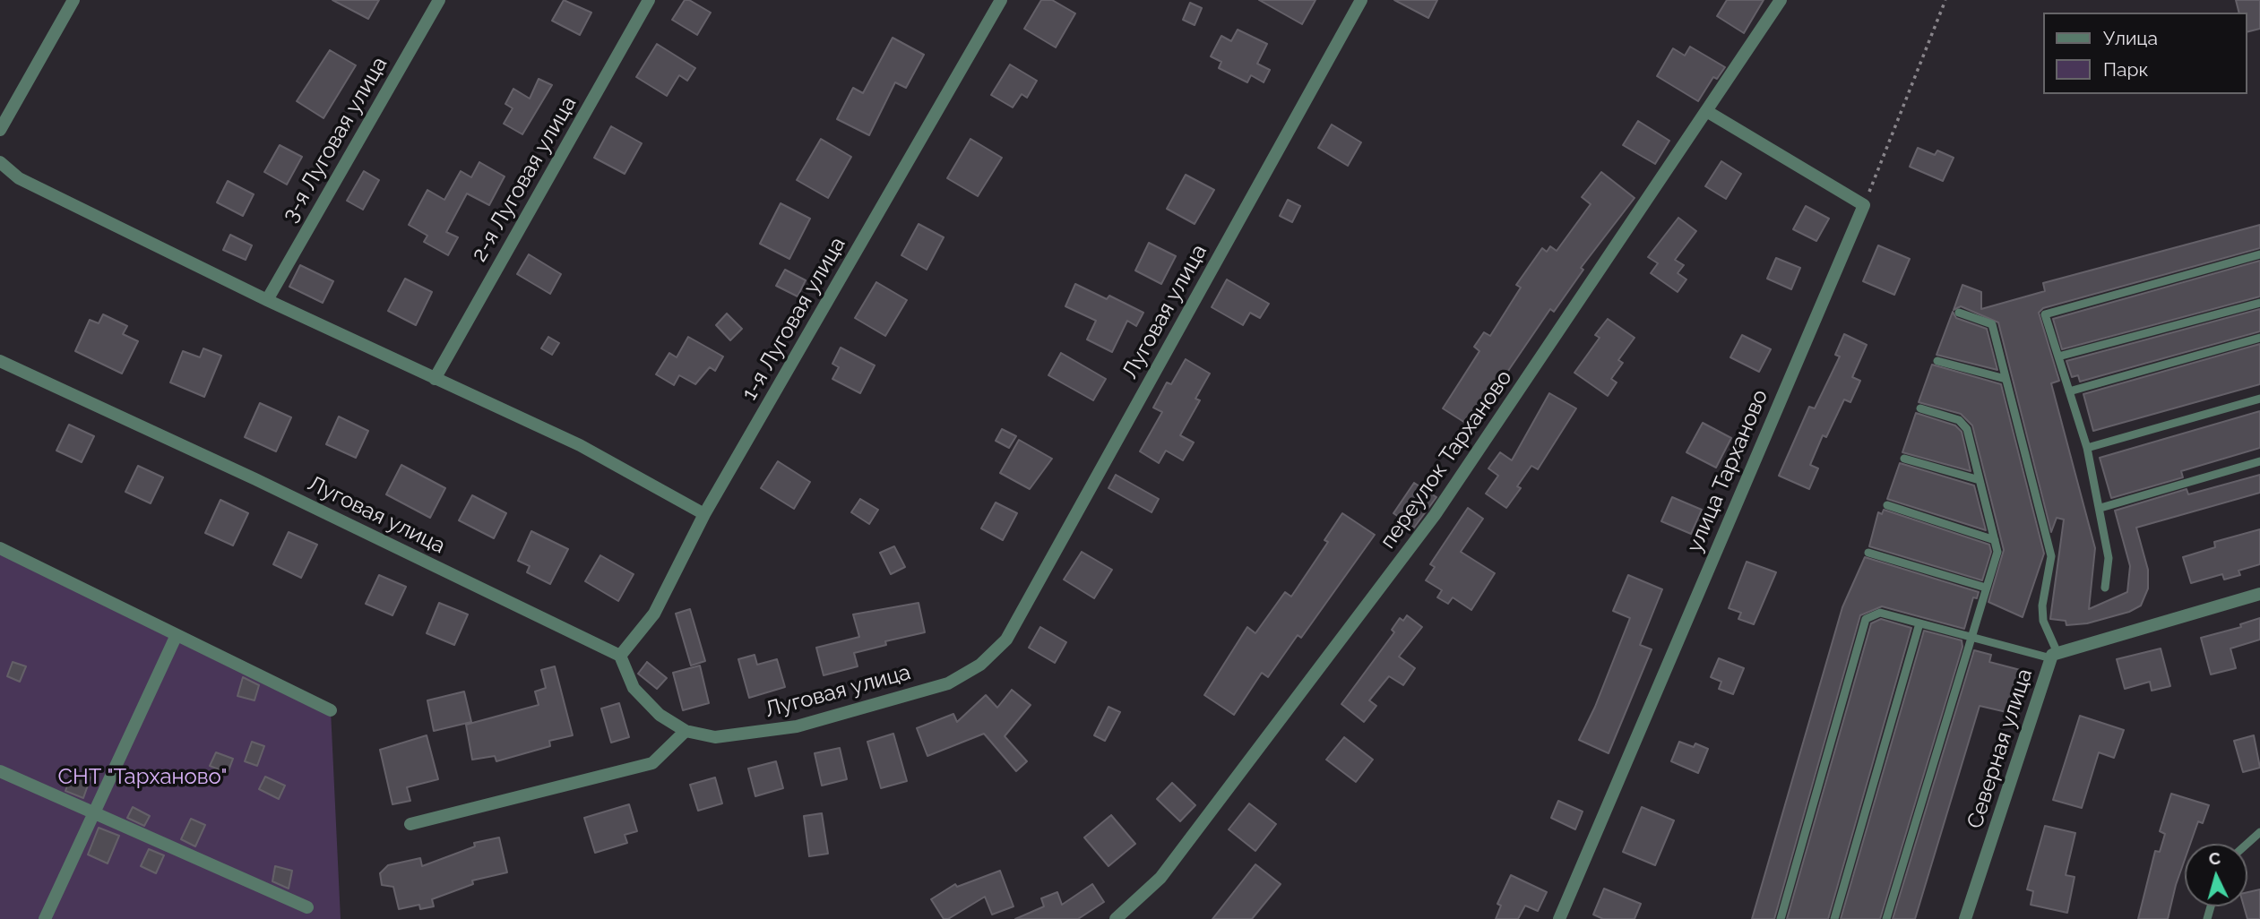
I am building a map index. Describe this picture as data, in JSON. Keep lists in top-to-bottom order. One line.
{"streets":{"street":["3-я Луговая улица","2-я Луговая улица","Луговая улица","1-я Луговая улица","переулок Тарханово","улица Тарханово","Северная улица"]},"crossings":[["Луговая улица","1-я Луговая улица"]],"parks":["СНТ \"Тарханово\""],"legend":["Улица","Парк"],"north":"top"}
